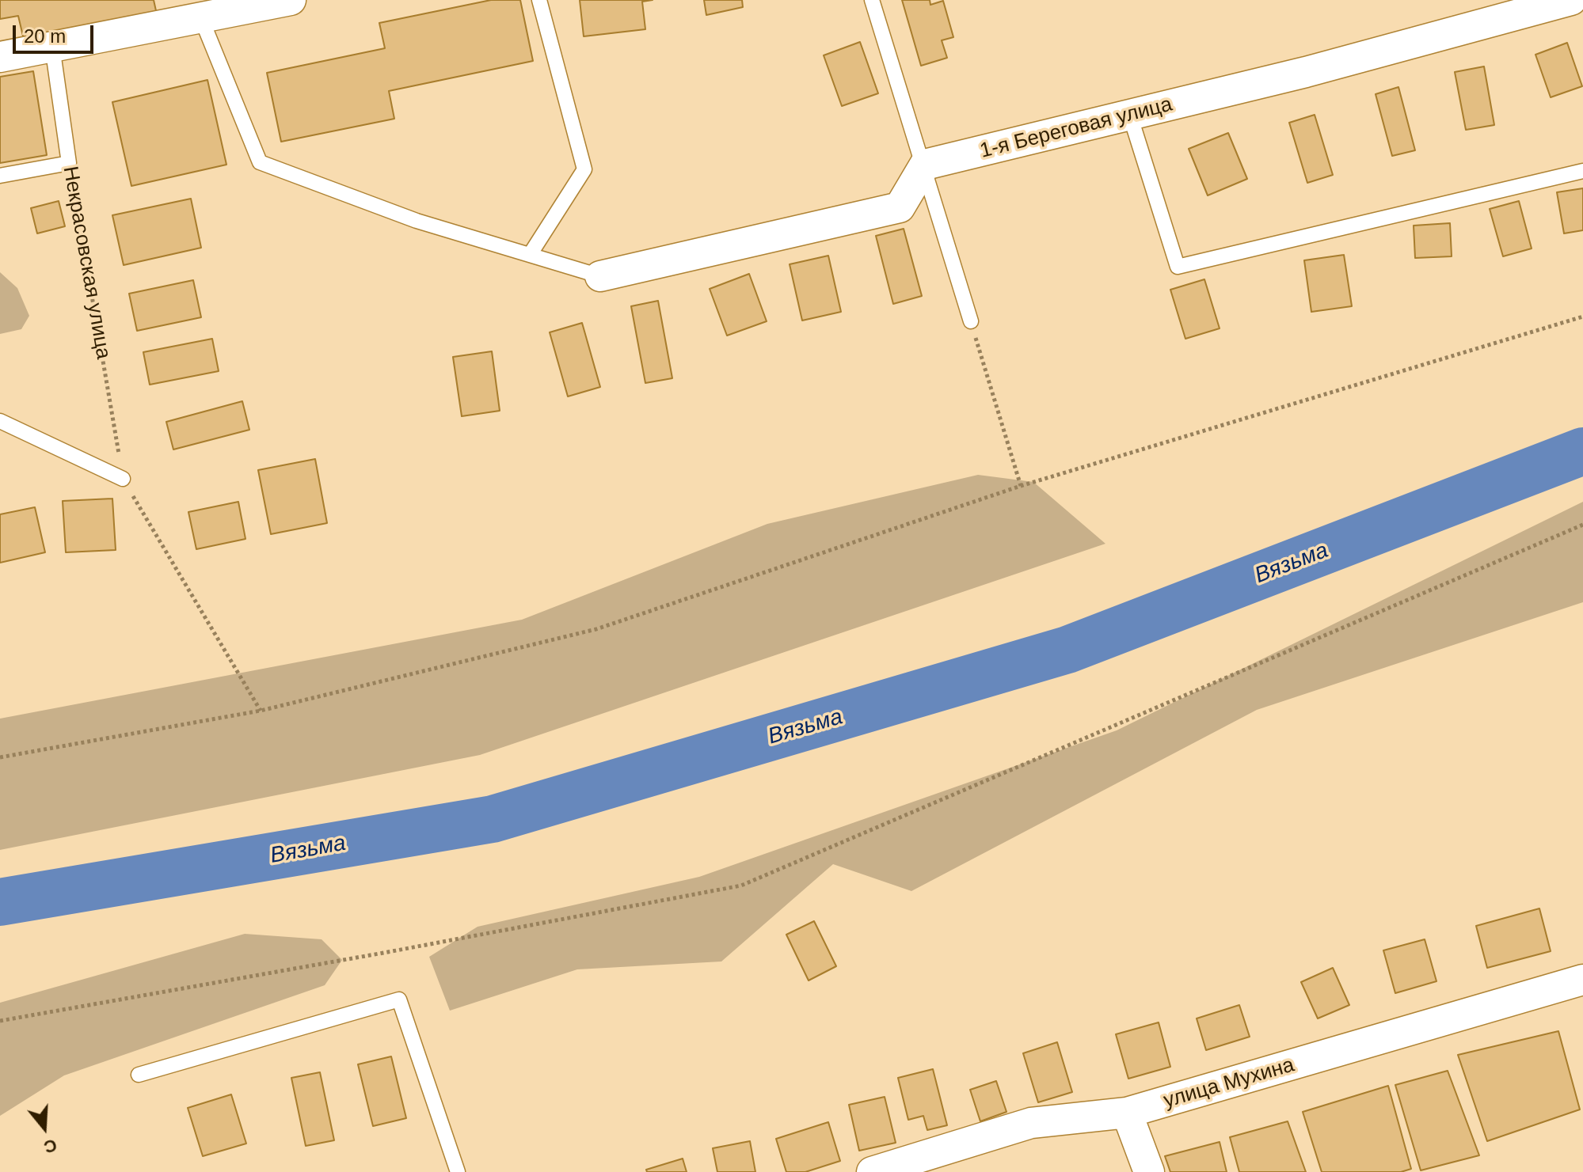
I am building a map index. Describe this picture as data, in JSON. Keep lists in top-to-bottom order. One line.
{"streets":{"street":["1-я Береговая улица","улица Мухина"],"lane":["Некрасовская улица"]},"water":["Вязьма"],"scale_bar":"20 m","north":"bottom"}
